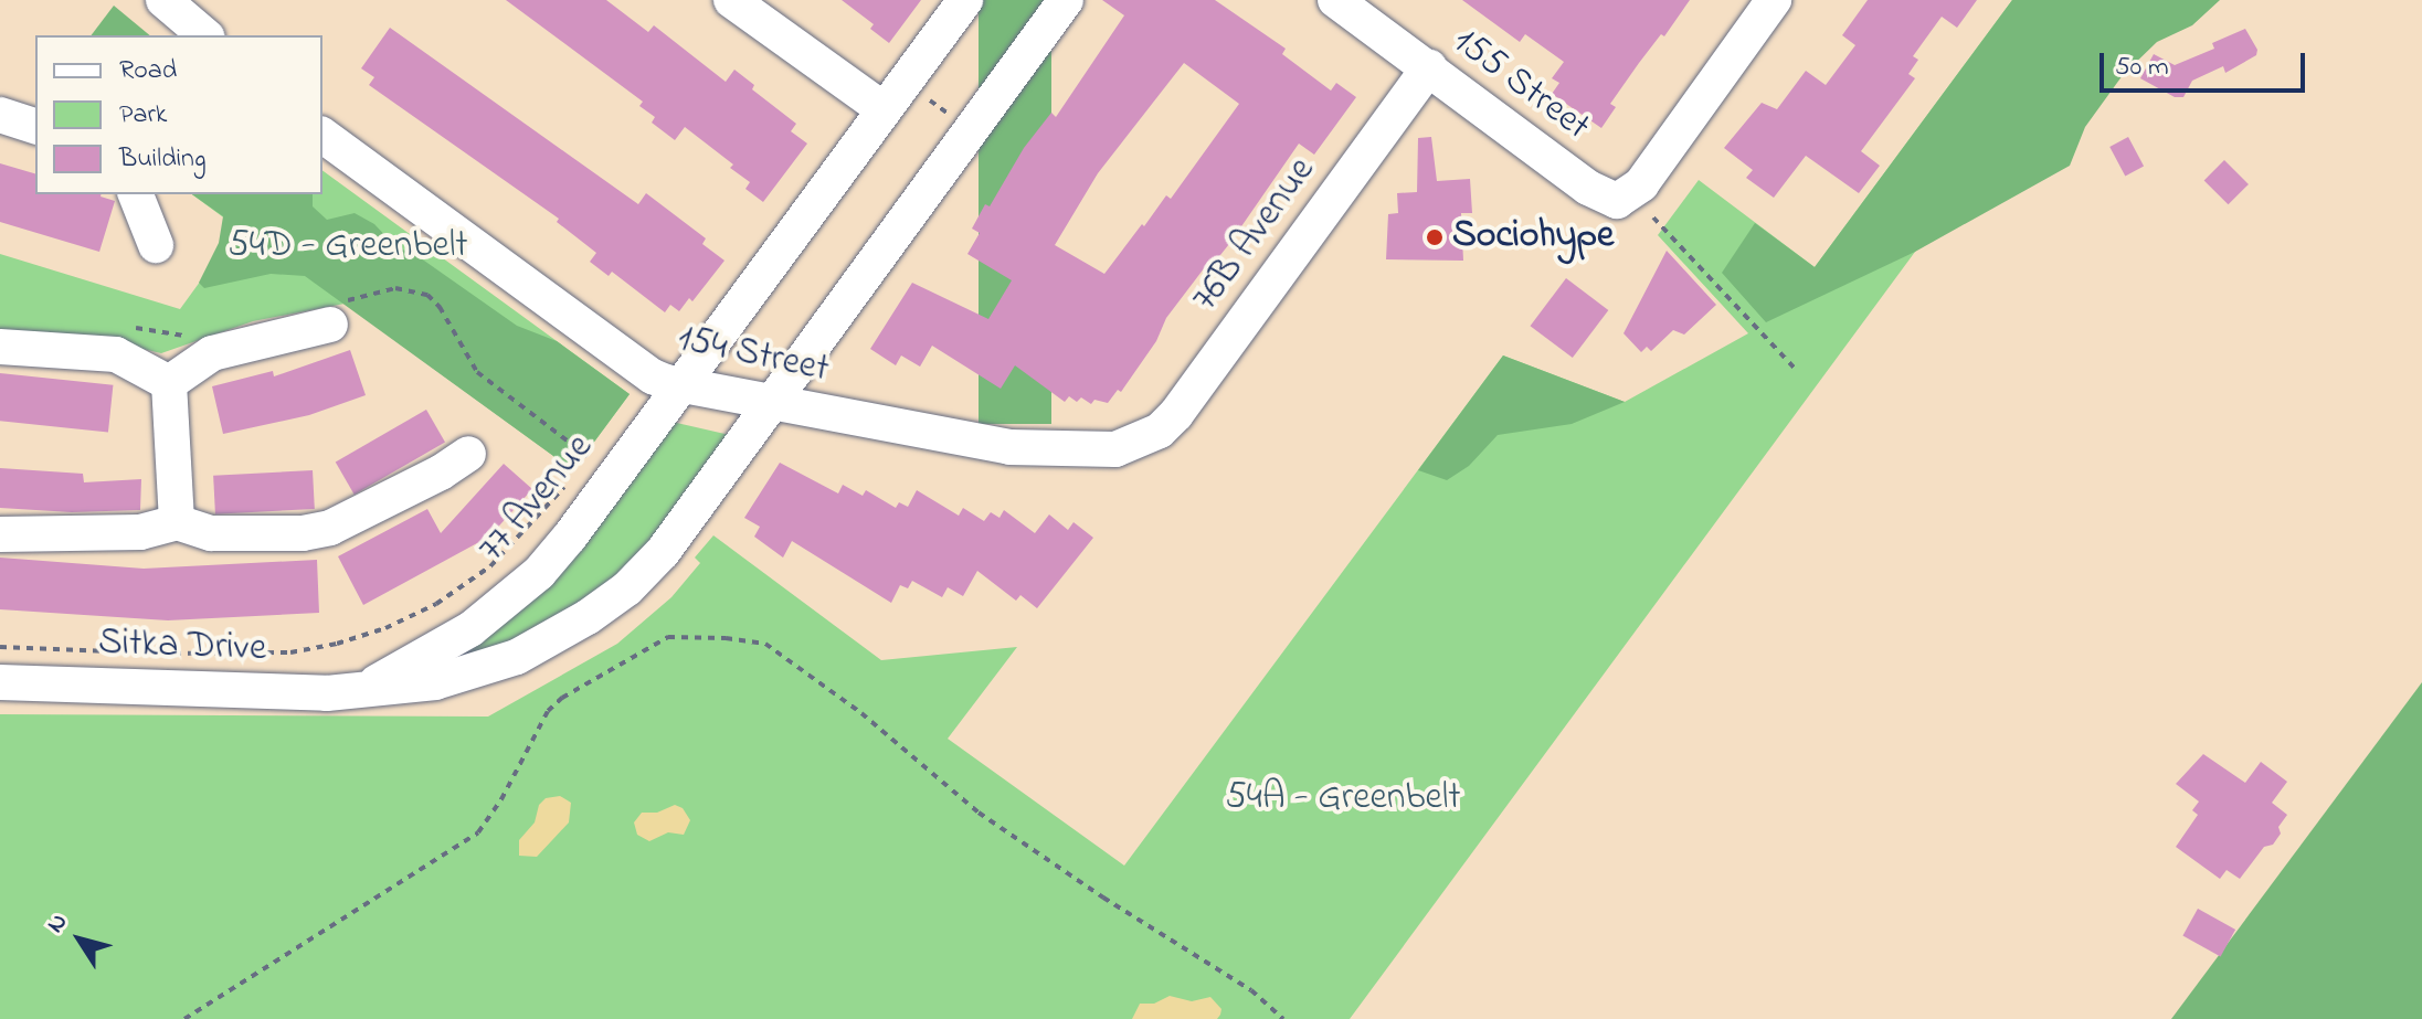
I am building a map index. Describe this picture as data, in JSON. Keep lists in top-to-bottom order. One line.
{"streets":{"street":["155 Street","76B Avenue","154 Street","77 Avenue","Sitka Drive"]},"crossings":[["155 Street","76B Avenue"],["76B Avenue","154 Street"],["154 Street","77 Avenue"],["77 Avenue","Sitka Drive"]],"parks":["54D - Greenbelt","54A - Greenbelt"],"places":["Sociohype"],"legend":["Road","Park","Building"],"scale_bar":"50 m","north":"top left"}
